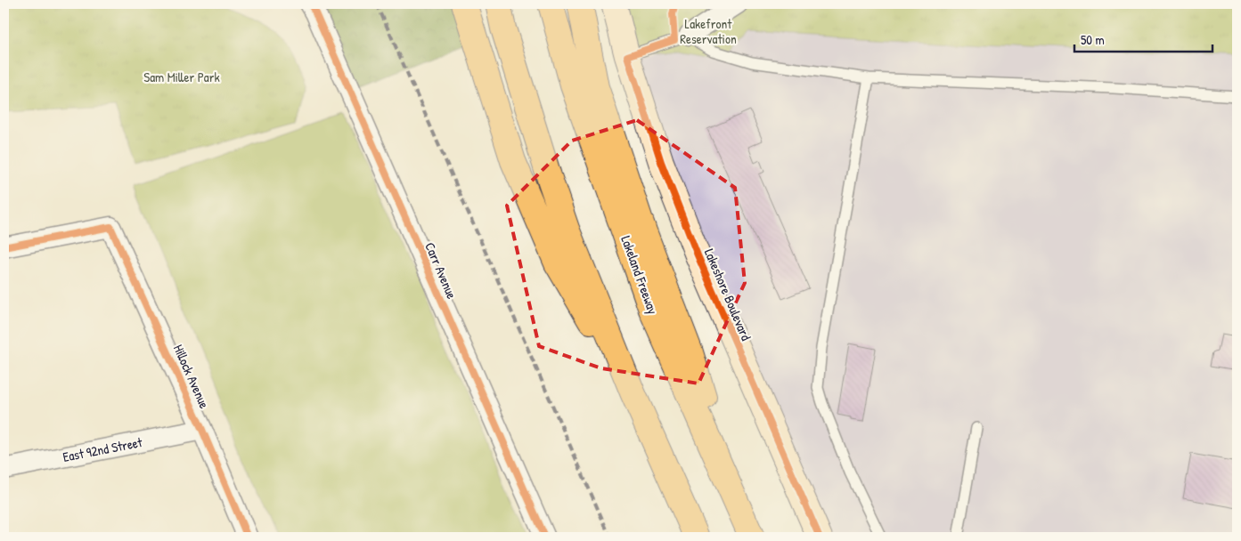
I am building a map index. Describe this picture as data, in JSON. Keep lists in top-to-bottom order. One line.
{"streets":{"highway":["Lakeland Freeway"],"street":["Carr Avenue","Lakeshore Boulevard","Hillock Avenue","East 92nd Street"]},"crossings":[["Hillock Avenue","East 92nd Street"]],"parks":["Lakefront Reservation","Sam Miller Park"],"scale_bar":"50 m"}
